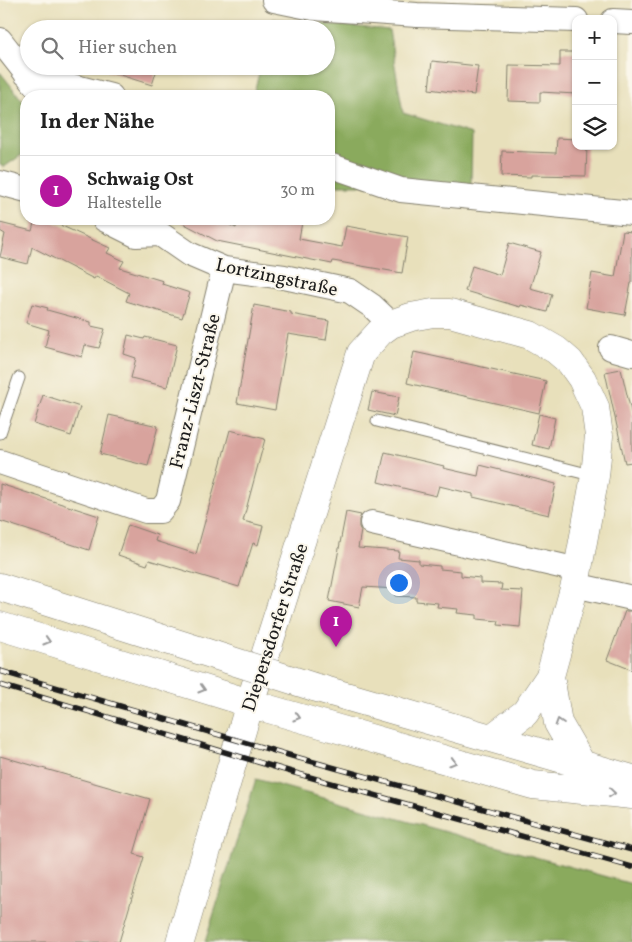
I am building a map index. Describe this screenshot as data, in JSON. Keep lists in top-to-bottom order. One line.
{"streets":{"main road":["Diepersdorfer Straße"],"street":["Lortzingstraße","Franz-Liszt-Straße"]},"crossings":[["Lortzingstraße","Franz-Liszt-Straße"],["Lortzingstraße","Diepersdorfer Straße"]],"page":{"map_buttons":["+","−"],"search":"Hier suchen","heading":"In der Nähe","list":[{"mark":"1","name":"Schwaig Ost","note":"Haltestelle","value":"30 m"}],"pins":"1"}}
